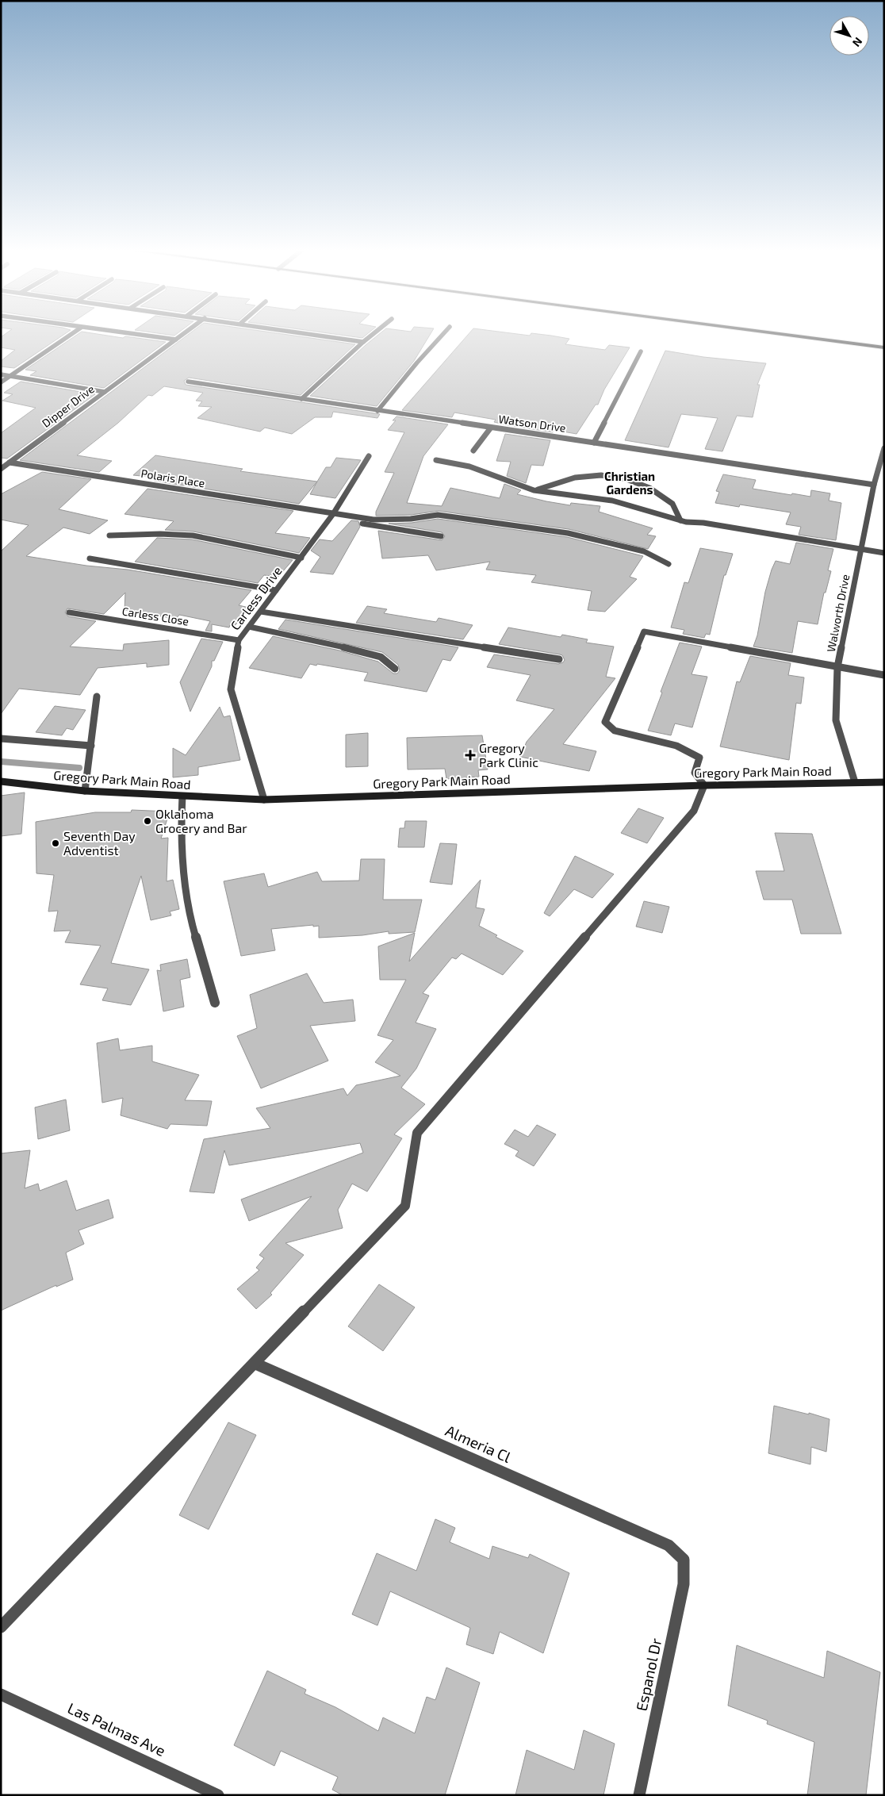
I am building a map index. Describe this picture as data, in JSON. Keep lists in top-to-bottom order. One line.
{"streets":{"street":["Dipper Drive","Watson Drive","Polaris Place","Carless Drive","Walworth Drive","Carless Close","Gregory Park Main Road","Almeria Cl","Espanol Dr","Las Palmas Ave"]},"crossings":[["Dipper Drive","Polaris Place"],["Watson Drive","Walworth Drive"],["Polaris Place","Carless Drive"],["Carless Drive","Carless Close"],["Carless Drive","Gregory Park Main Road"],["Walworth Drive","Gregory Park Main Road"],["Almeria Cl","Espanol Dr"]],"districts":["Christian Gardens"],"places":{"health":["Gregory Park Clinic"],"other":["Oklahoma Grocery and Bar","Seventh Day Adventist"]},"north":"bottom right"}
